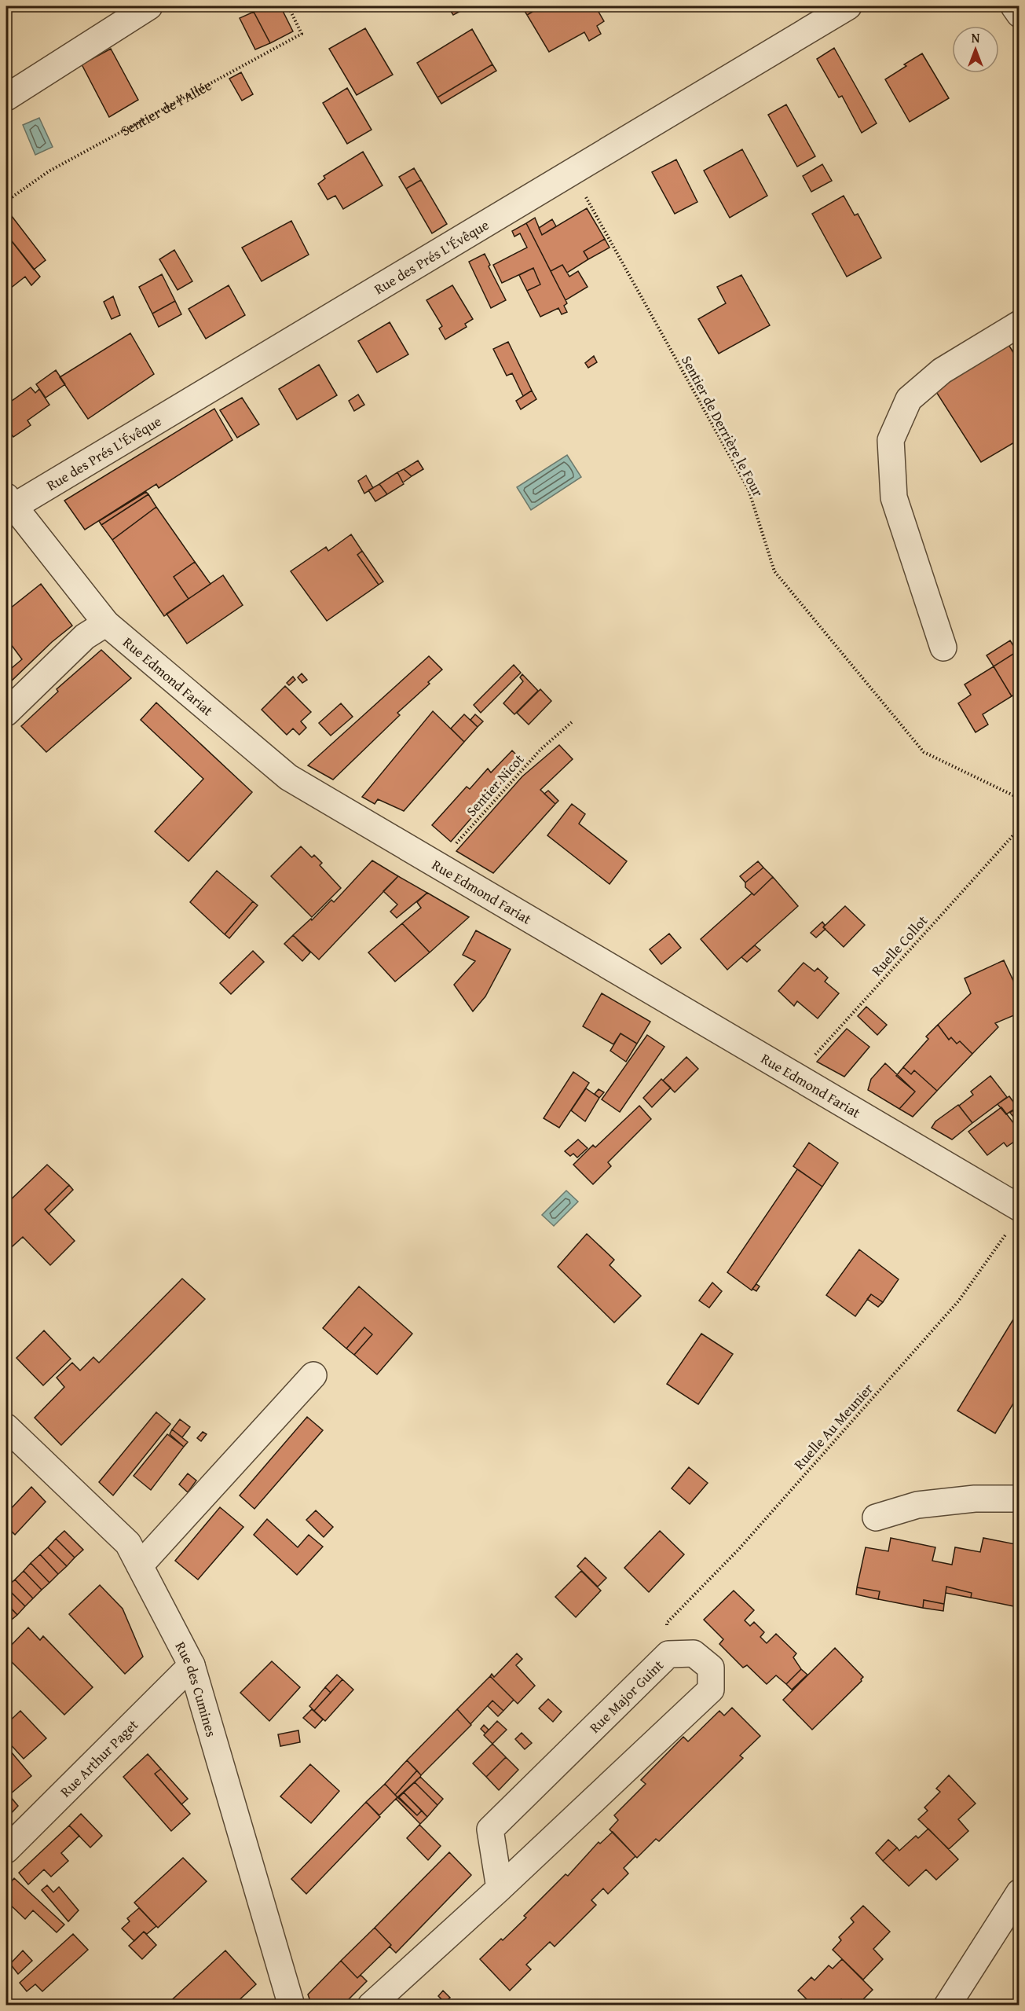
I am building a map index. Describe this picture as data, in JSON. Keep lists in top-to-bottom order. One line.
{"streets":{"street":["Rue des Prés L'Évêque","Rue Edmond Fariat","Rue des Cumines","Rue Major Guint","Rue Arthur Paget"],"path":["Sentier de l'Allée","Sentier de Derrière le Four","Sentier Nicot","Ruelle Collot","Ruelle Au Meunier"]},"crossings":[["Rue des Prés L'Évêque","Sentier de Derrière le Four"],["Rue des Prés L'Évêque","Rue Edmond Fariat"],["Rue Edmond Fariat","Sentier Nicot"],["Rue Edmond Fariat","Ruelle Collot"],["Rue Edmond Fariat","Ruelle Au Meunier"],["Ruelle Au Meunier","Rue Major Guint"],["Rue des Cumines","Rue Arthur Paget"]],"north":"top"}
